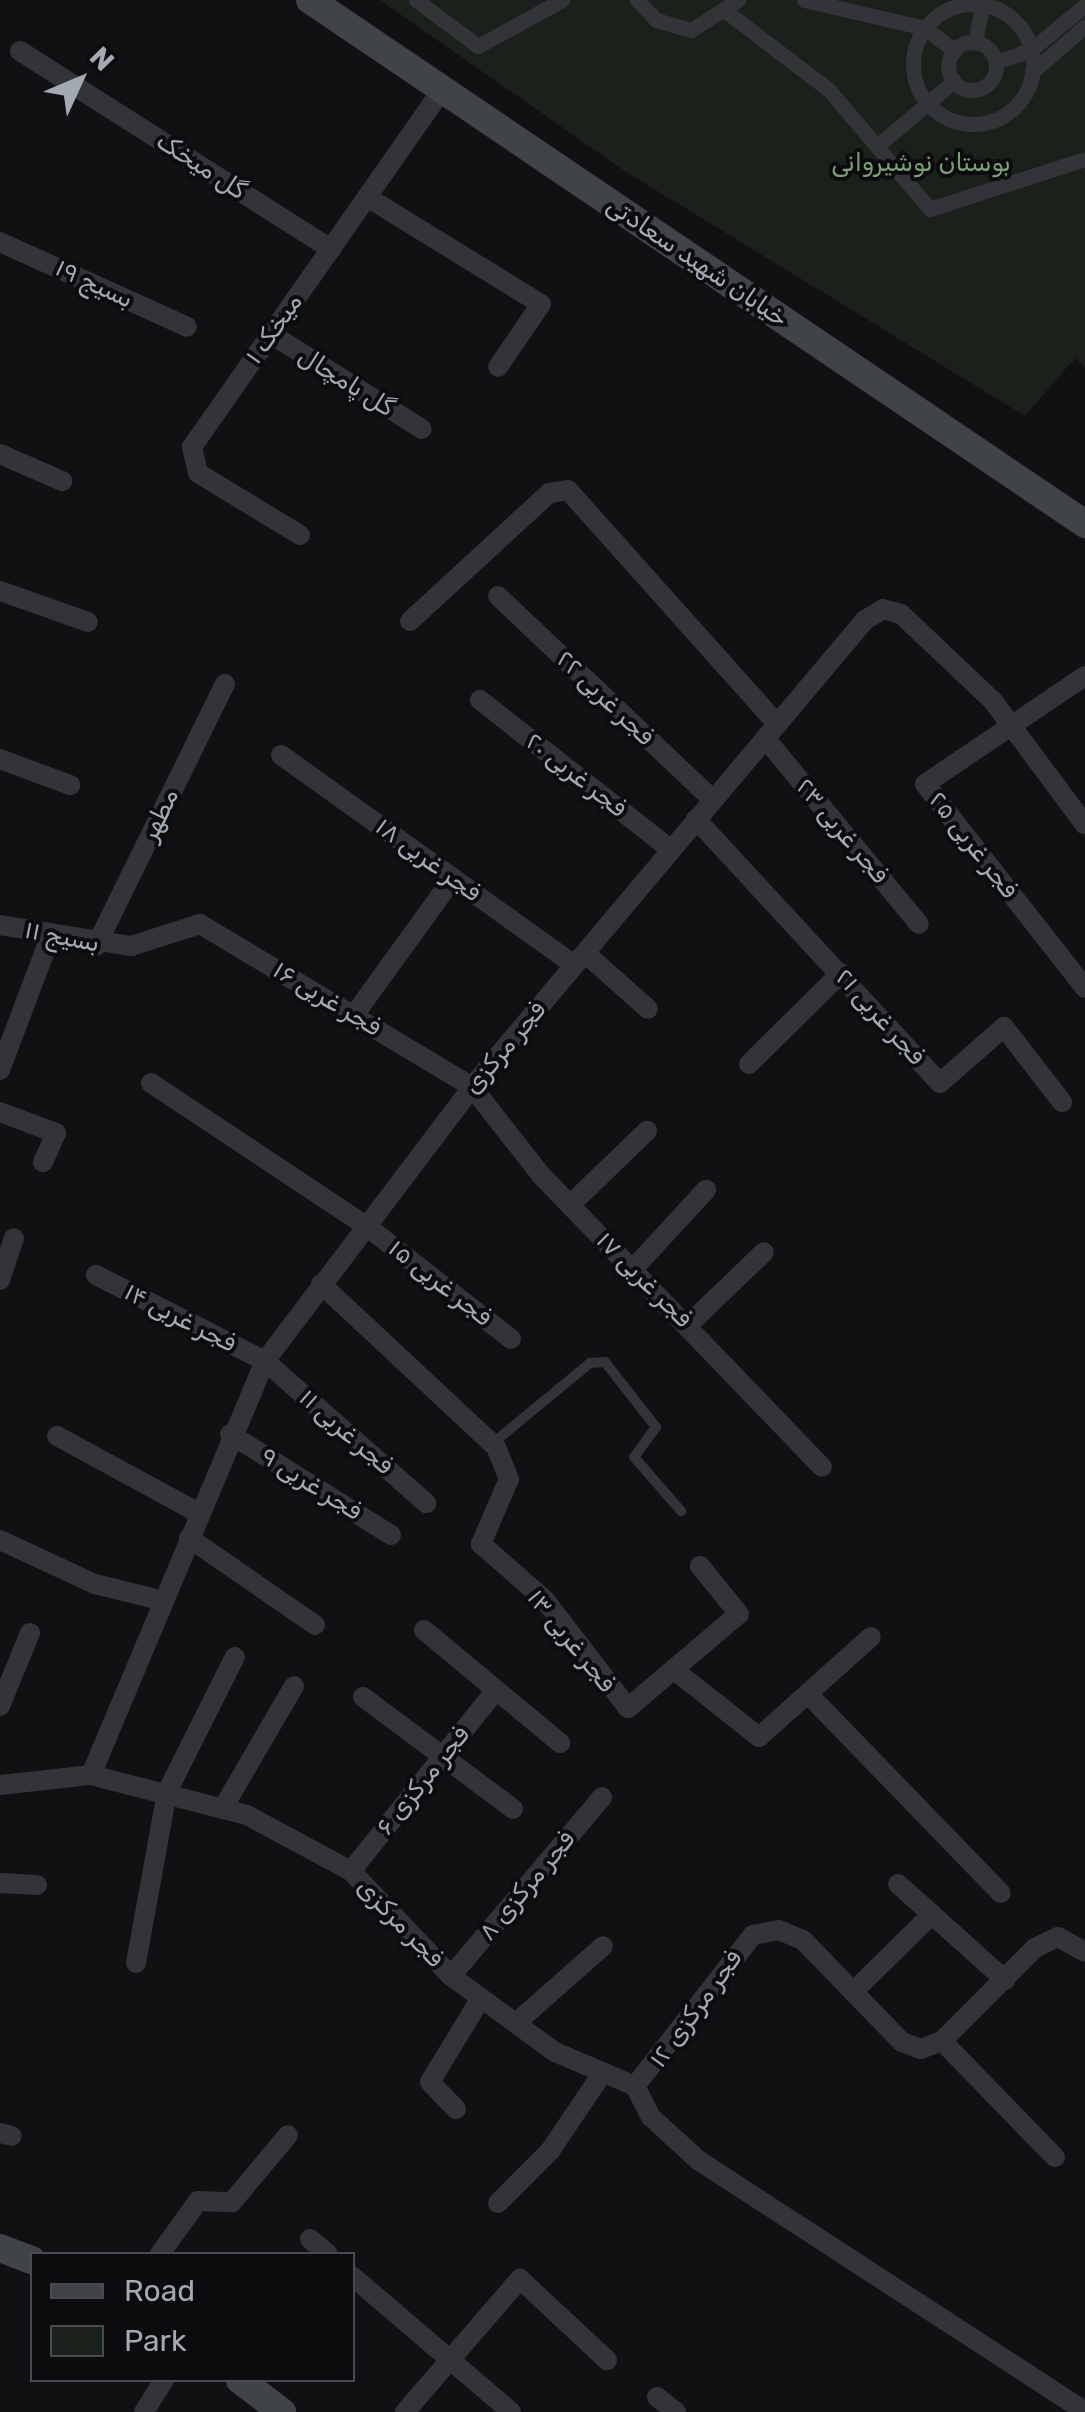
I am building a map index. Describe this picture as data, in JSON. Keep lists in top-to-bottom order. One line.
{"streets":{"main road":["خیابان شهید سعادتی"],"street":["گل میخک","بسیج ۱۹","میخک ۱","گل پامچال","فجر غربی ۲۲","فجر غربی ۲۰","مطهر","فجر غربی ۲۳","فجر غربی ۲۵","فجر غربی ۱۸","بسیج ۱۱","فجر غربی ۱۶","فجر غربی ۲۱","فجر مرکزی","فجر غربی ۱۷","فجر غربی ۱۵","فجر غربی ۱۴","فجر غربی ۱۱","فجر غربی ۹","فجر غربی ۱۳","فجر مرکزی ۶","فجر مرکزی ۸","فجر مرکزی ۱۲"]},"crossings":[["گل میخک","میخک ۱"],["خیابان شهید سعادتی","میخک ۱"],["میخک ۱","گل پامچال"],["فجر غربی ۲۲","فجر مرکزی"],["فجر غربی ۲۰","فجر مرکزی"],["مطهر","بسیج ۱۱"],["فجر غربی ۲۳","فجر مرکزی"],["فجر غربی ۲۵","فجر مرکزی"],["فجر غربی ۱۸","فجر مرکزی"],["بسیج ۱۱","فجر غربی ۱۶"],["فجر غربی ۱۶","فجر مرکزی"],["فجر غربی ۱۶","فجر غربی ۱۷"],["فجر غربی ۲۱","فجر مرکزی"],["فجر مرکزی","فجر غربی ۱۷"],["فجر مرکزی","فجر غربی ۱۵"],["فجر مرکزی","فجر غربی ۱۴"],["فجر مرکزی","فجر غربی ۱۱"],["فجر مرکزی","فجر غربی ۹"],["فجر مرکزی","فجر مرکزی ۶"],["فجر مرکزی","فجر مرکزی ۸"],["فجر مرکزی","فجر مرکزی ۱۲"],["فجر غربی ۱۴","فجر غربی ۱۱"]],"parks":["بوستان نوشیروانی"],"legend":["Road","Park"],"north":"top right"}
